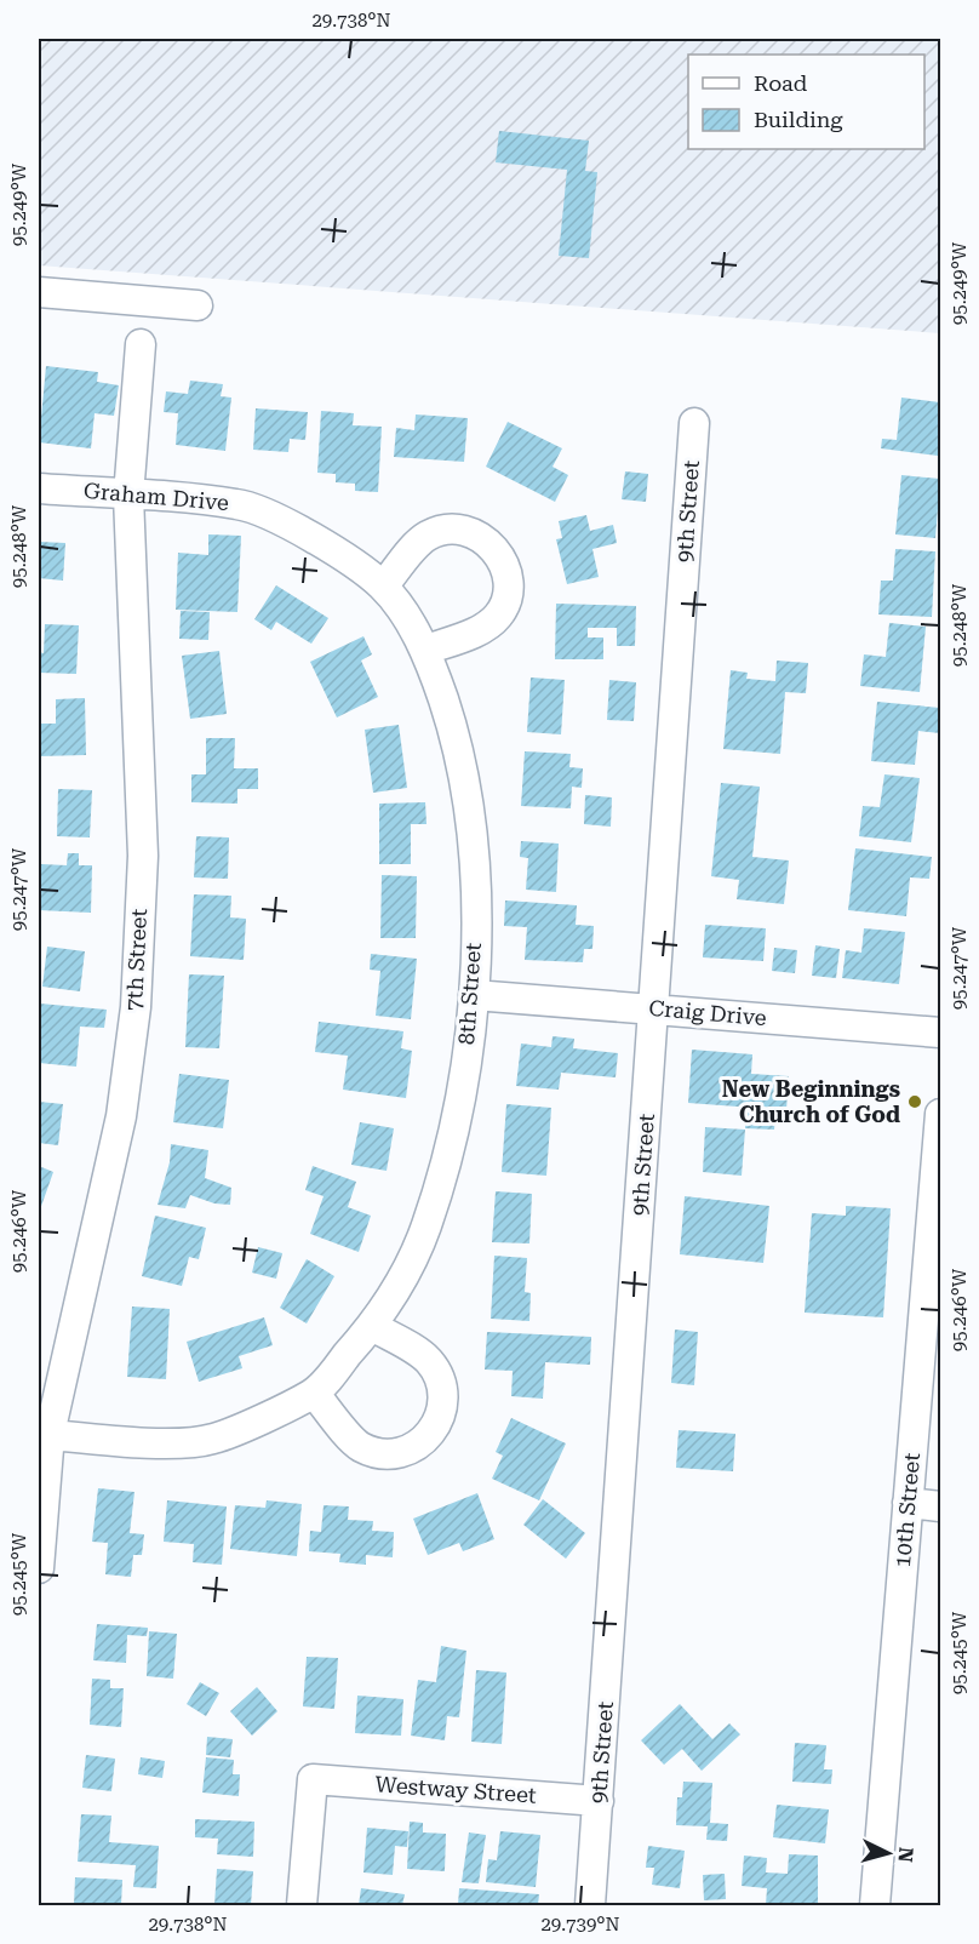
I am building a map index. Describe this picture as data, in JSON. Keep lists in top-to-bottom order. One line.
{"streets":{"street":["Graham Drive","9th Street","7th Street","8th Street","Craig Drive","10th Street","Westway Street"]},"crossings":[["Graham Drive","7th Street"],["Graham Drive","8th Street"],["9th Street","Craig Drive"],["9th Street","Westway Street"],["8th Street","Craig Drive"]],"places":["New Beginnings Church of God"],"legend":["Road","Building"],"north":"right","coordinates":["29.738°N","95.249°W","95.248°W","95.247°W","95.246°W","95.245°W","29.739°N"]}
